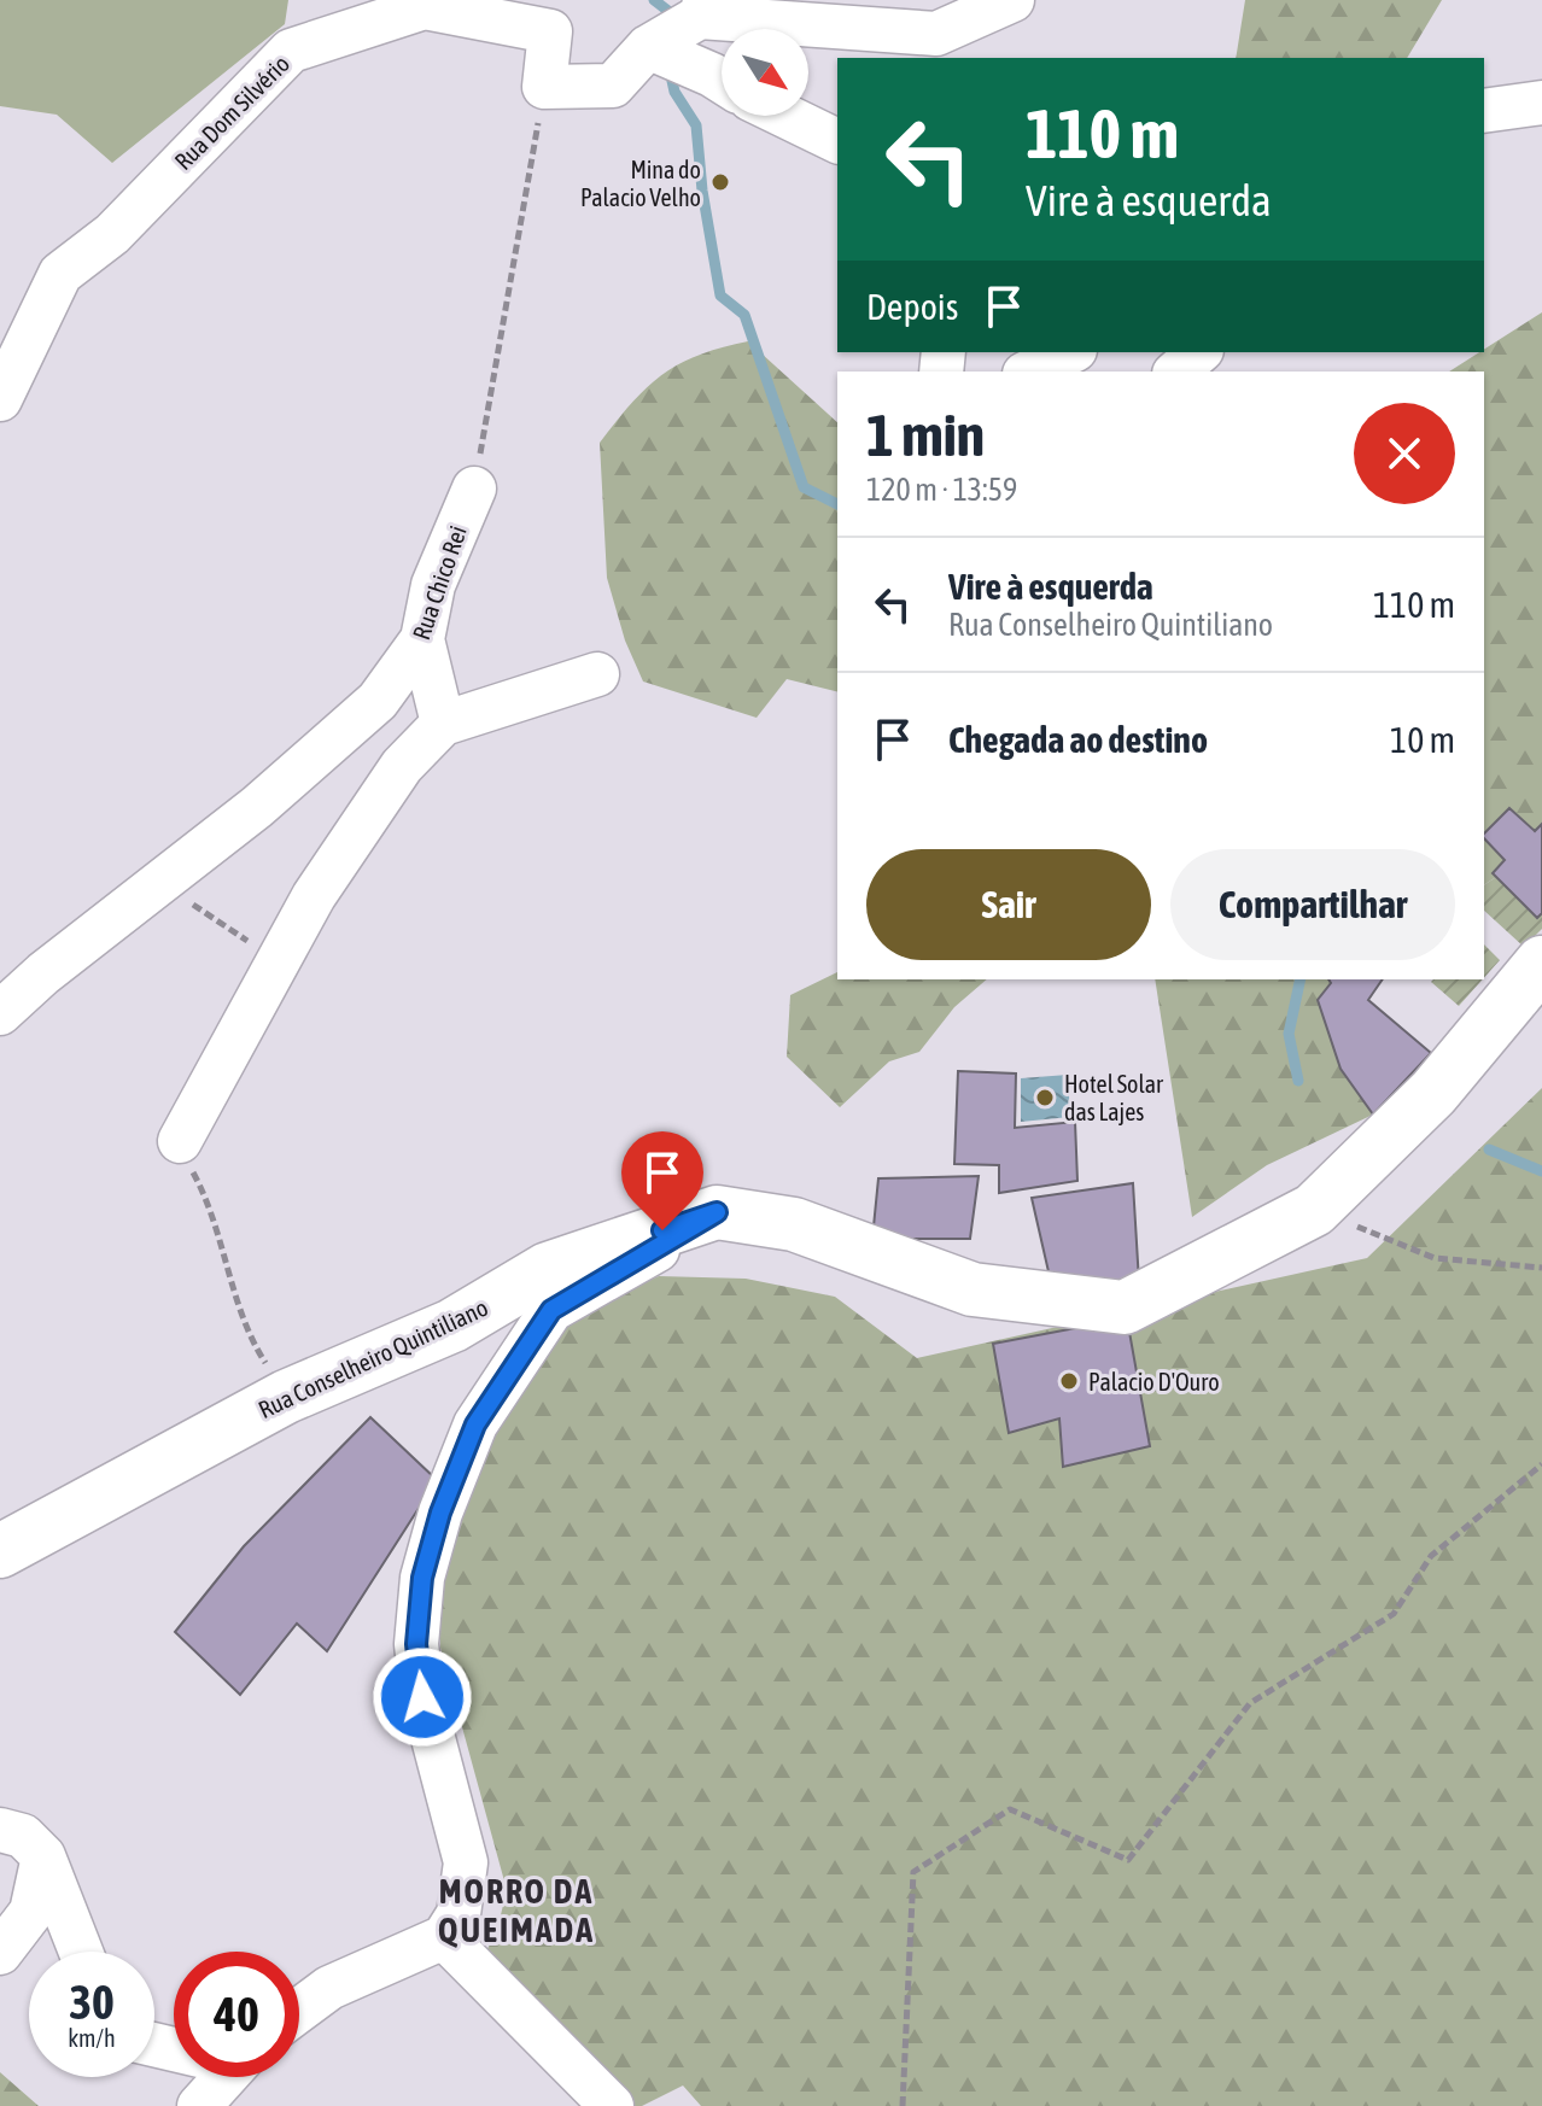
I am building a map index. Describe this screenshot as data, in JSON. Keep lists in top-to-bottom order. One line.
{"streets":{"main road":["Rua Conselheiro Quintiliano"],"street":["Rua Dom Silvério","Rua Chico Rei"]},"districts":["MORRO DA QUEIMADA"],"places":["Mina do Palacio Velho","Hotel Solar das Lajes","Palacio D'Ouro"],"north":"bottom right","page":{"turn":["110 m","Vire à esquerda"],"then":"Depois","heading":["1 min","120 m · 13:59"],"list":[{"name":"Vire à esquerda","note":"Rua Conselheiro Quintiliano","value":"110 m"},{"name":"Chegada ao destino","value":"10 m"}],"buttons":["Sair","Compartilhar"],"speed":"30 km/h","limit":"40"}}
